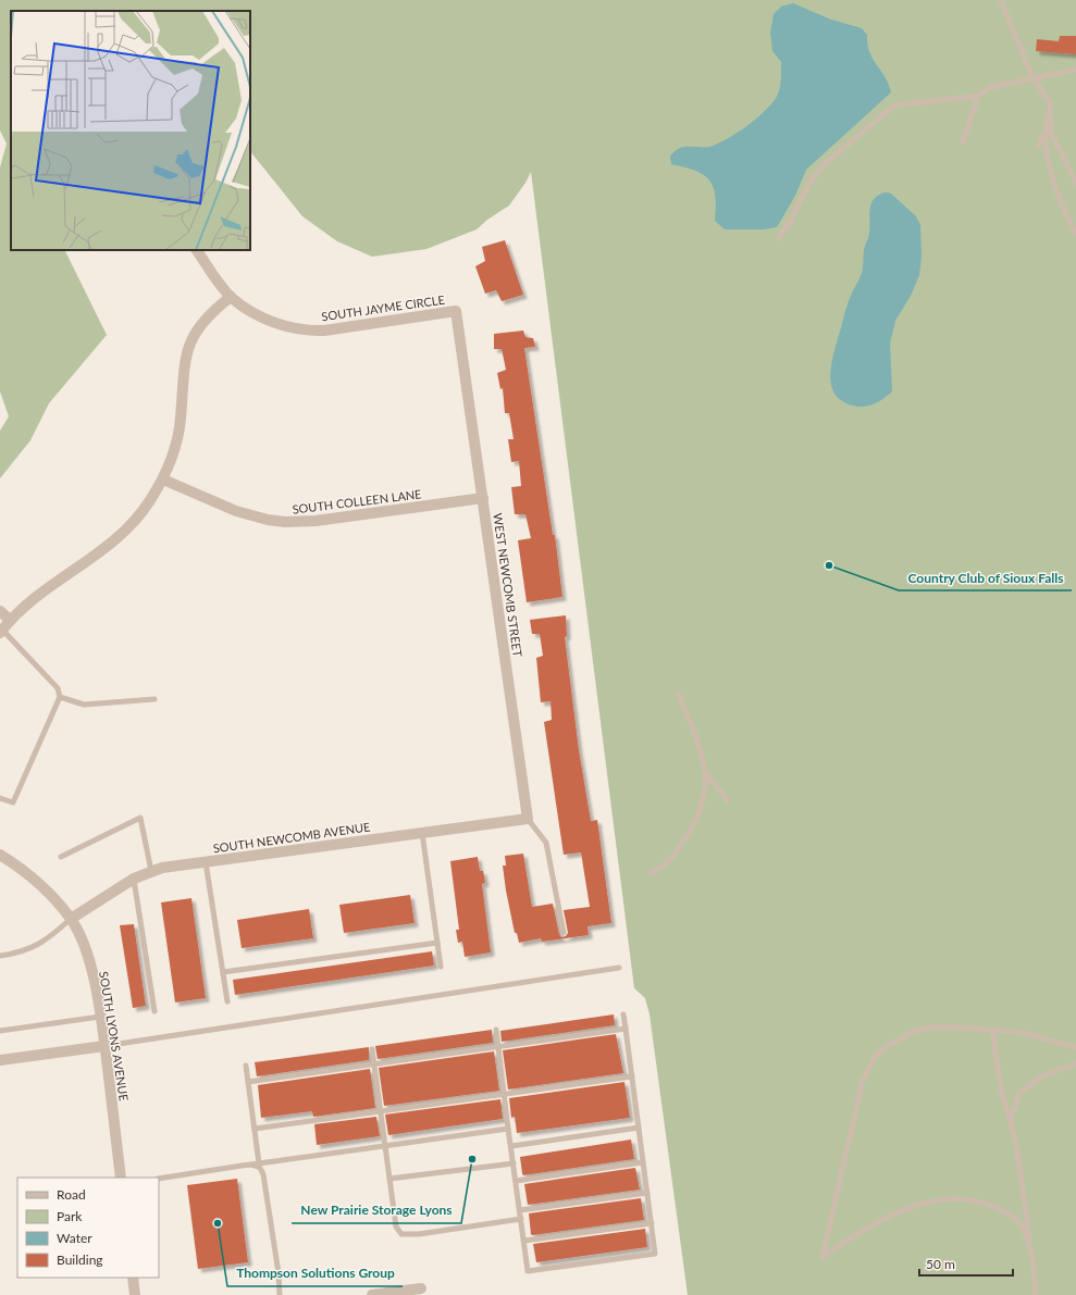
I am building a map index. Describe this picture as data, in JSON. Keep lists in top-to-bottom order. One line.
{"streets":{"street":["SOUTH JAYME CIRCLE","SOUTH COLLEEN LANE","WEST NEWCOMB STREET","SOUTH NEWCOMB AVENUE","SOUTH LYONS AVENUE"]},"crossings":[["SOUTH JAYME CIRCLE","WEST NEWCOMB STREET"],["SOUTH COLLEEN LANE","WEST NEWCOMB STREET"],["WEST NEWCOMB STREET","SOUTH NEWCOMB AVENUE"],["SOUTH NEWCOMB AVENUE","SOUTH LYONS AVENUE"]],"places":["Country Club of Sioux Falls","New Prairie Storage Lyons","Thompson Solutions Group"],"legend":["Road","Park","Water","Building"],"scale_bar":"50 m"}
